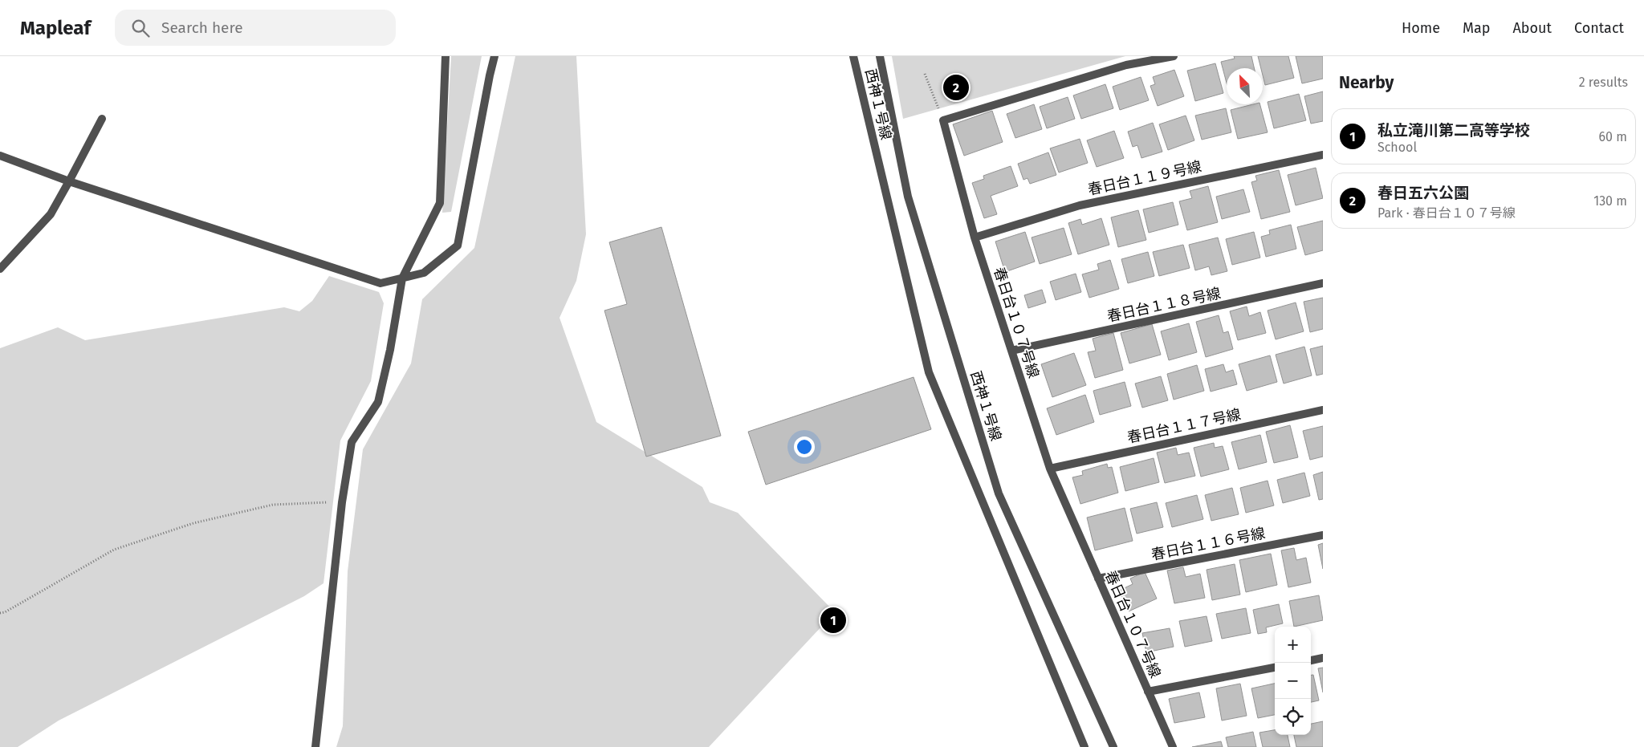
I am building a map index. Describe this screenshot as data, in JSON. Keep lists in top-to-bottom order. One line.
{"streets":{"street":["西神１号線","春日台１１９号線","春日台１１８号線","春日台１０７号線","春日台１１７号線","春日台１１６号線"]},"crossings":[["春日台１１９号線","春日台１０７号線"],["春日台１１８号線","春日台１０７号線"],["春日台１０７号線","春日台１１７号線"],["春日台１０７号線","春日台１１６号線"]],"north":"top left","page":{"header":"Mapleaf","search":"Search here","nav":["Home","Map","About","Contact"],"heading":["Nearby","2 results"],"pins":["2","1"],"list":[{"mark":"1","name":"私立滝川第二高等学校","note":"School","value":"60 m"},{"mark":"2","name":"春日五六公園","note":"Park · 春日台１０７号線","value":"130 m"}],"map_buttons":["+","−"]}}
